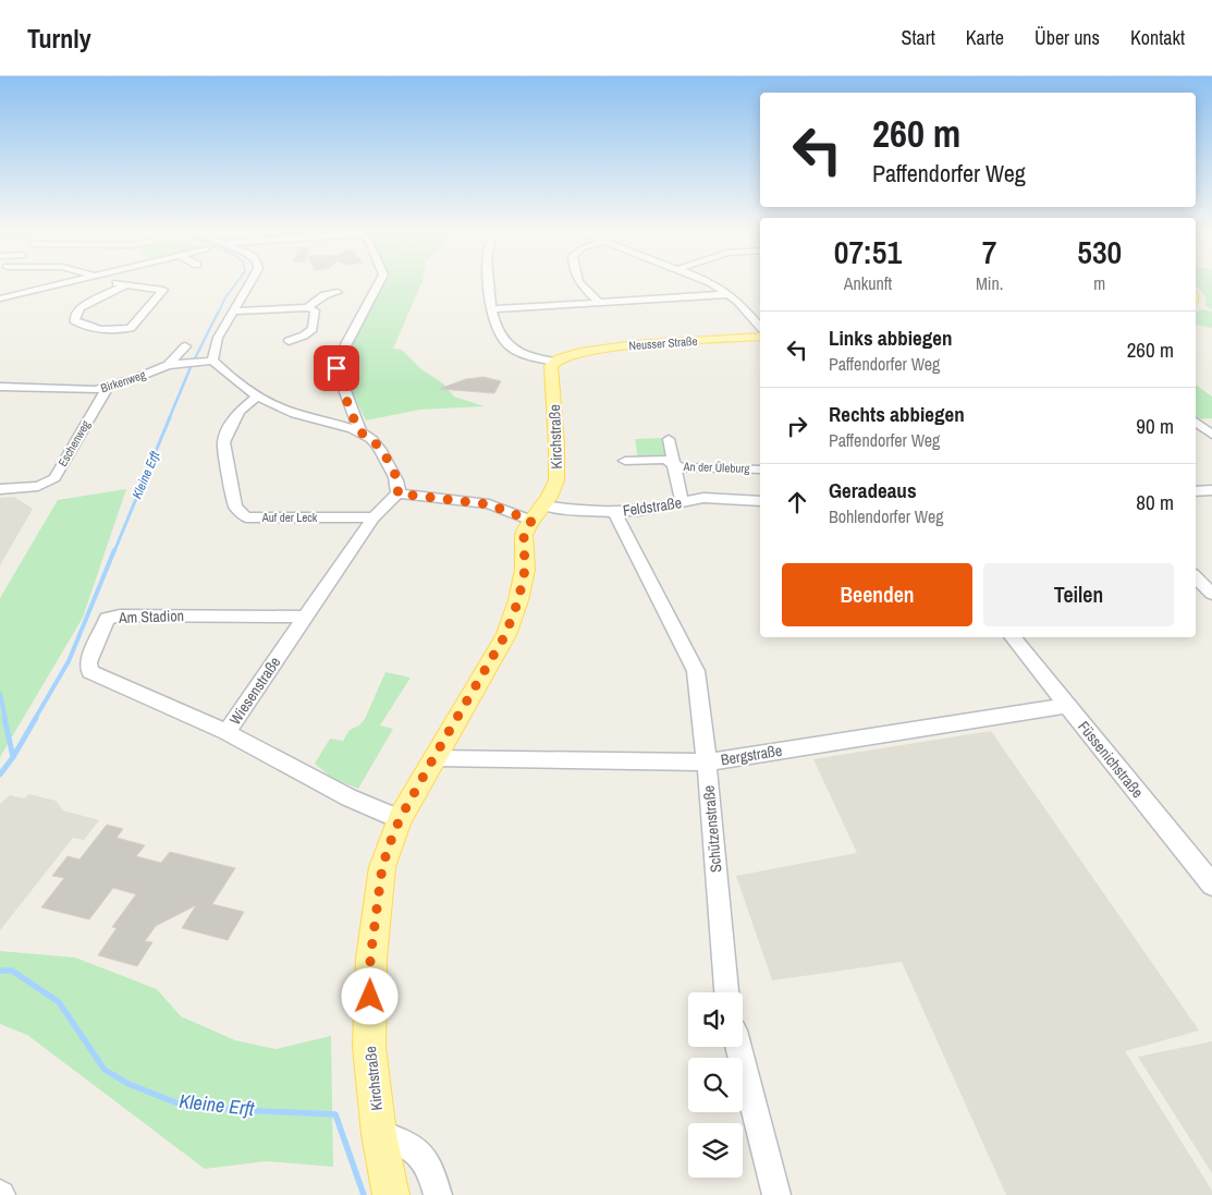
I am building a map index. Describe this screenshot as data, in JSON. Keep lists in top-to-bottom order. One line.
{"streets":{"main road":["Neusser Straße","Kirchstraße"],"street":["Birkenweg","Eschenweg","An der Üleburg","Feldstraße","Auf der Leck","Am Stadion","Wiesenstraße","Bergstraße","Füssenichstraße","Schützenstraße"]},"crossings":[["Neusser Straße","Kirchstraße"],["Birkenweg","Eschenweg"],["Kirchstraße","Feldstraße"],["Kirchstraße","Wiesenstraße"],["Kirchstraße","Bergstraße"],["An der Üleburg","Feldstraße"],["Feldstraße","Schützenstraße"],["Auf der Leck","Wiesenstraße"],["Am Stadion","Wiesenstraße"],["Bergstraße","Füssenichstraße"],["Bergstraße","Schützenstraße"]],"water":["Kleine Erft"],"page":{"header":"Turnly","nav":["Start","Karte","Über uns","Kontakt"],"turn":["260 m","Paffendorfer Weg"],"eta":["07:51","Ankunft","7","Min.","530","m"],"list":[{"name":"Links abbiegen","note":"Paffendorfer Weg","value":"260 m"},{"name":"Rechts abbiegen","note":"Paffendorfer Weg","value":"90 m"},{"name":"Geradeaus","note":"Bohlendorfer Weg","value":"80 m"}],"buttons":["Beenden","Teilen"]}}
